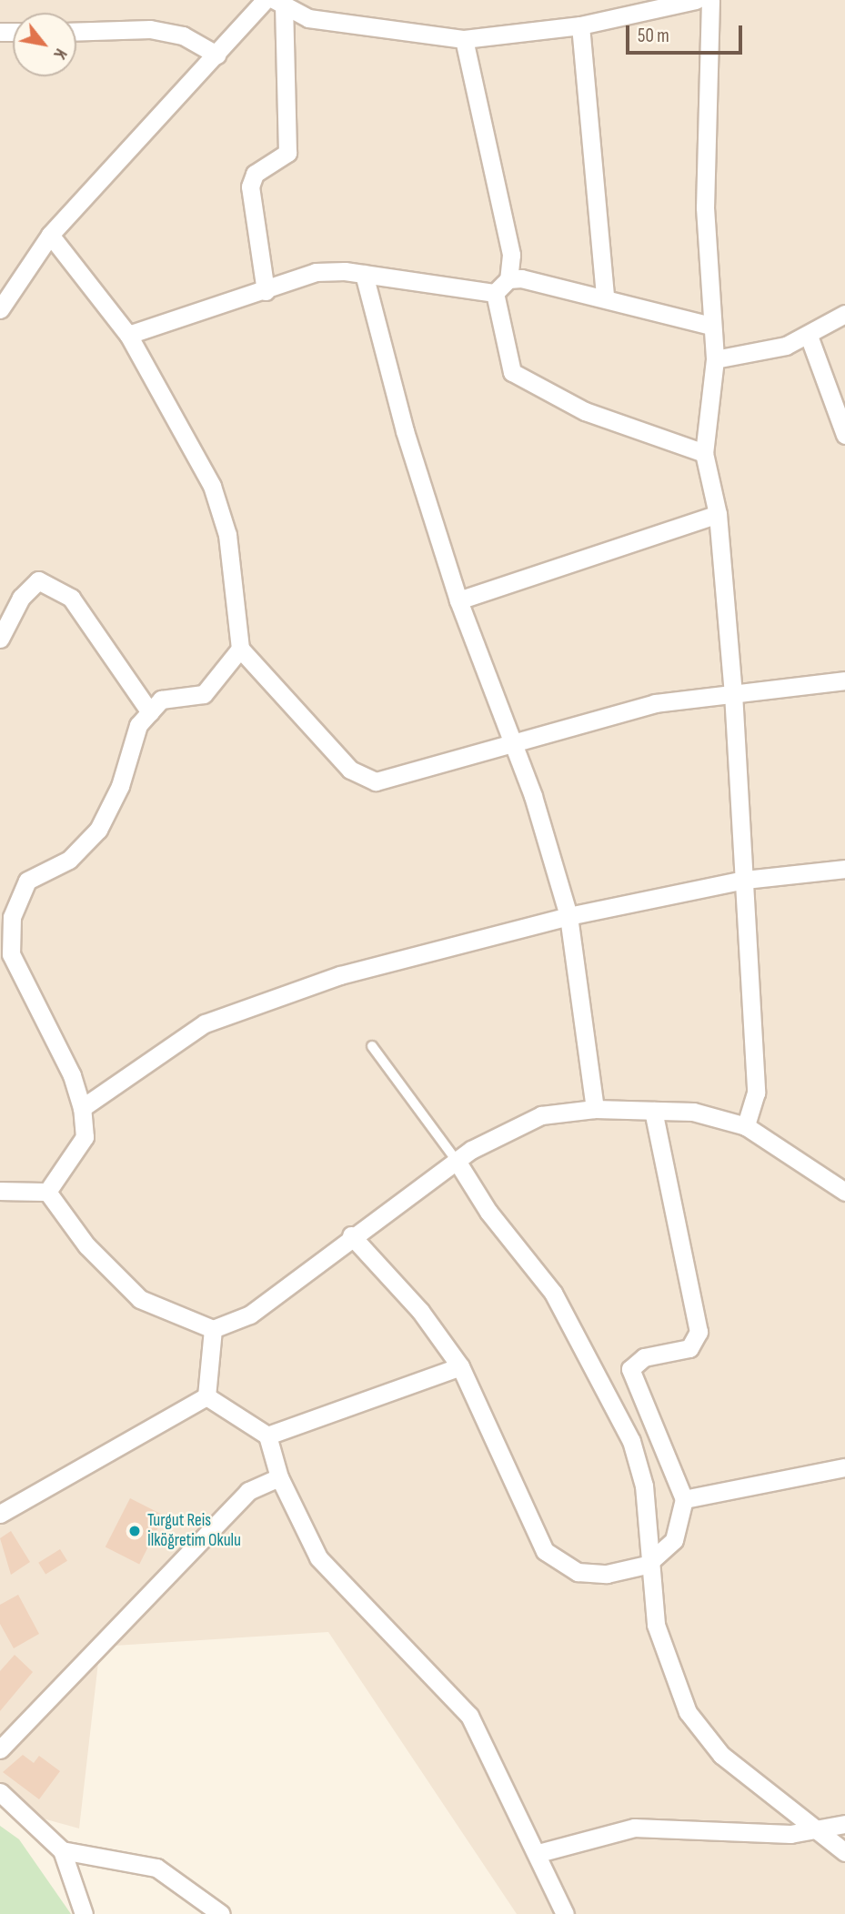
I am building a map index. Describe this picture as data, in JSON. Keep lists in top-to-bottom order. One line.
{"places":["Turgut Reis İlköğretim Okulu"],"scale_bar":"50 m","north":"bottom right"}
